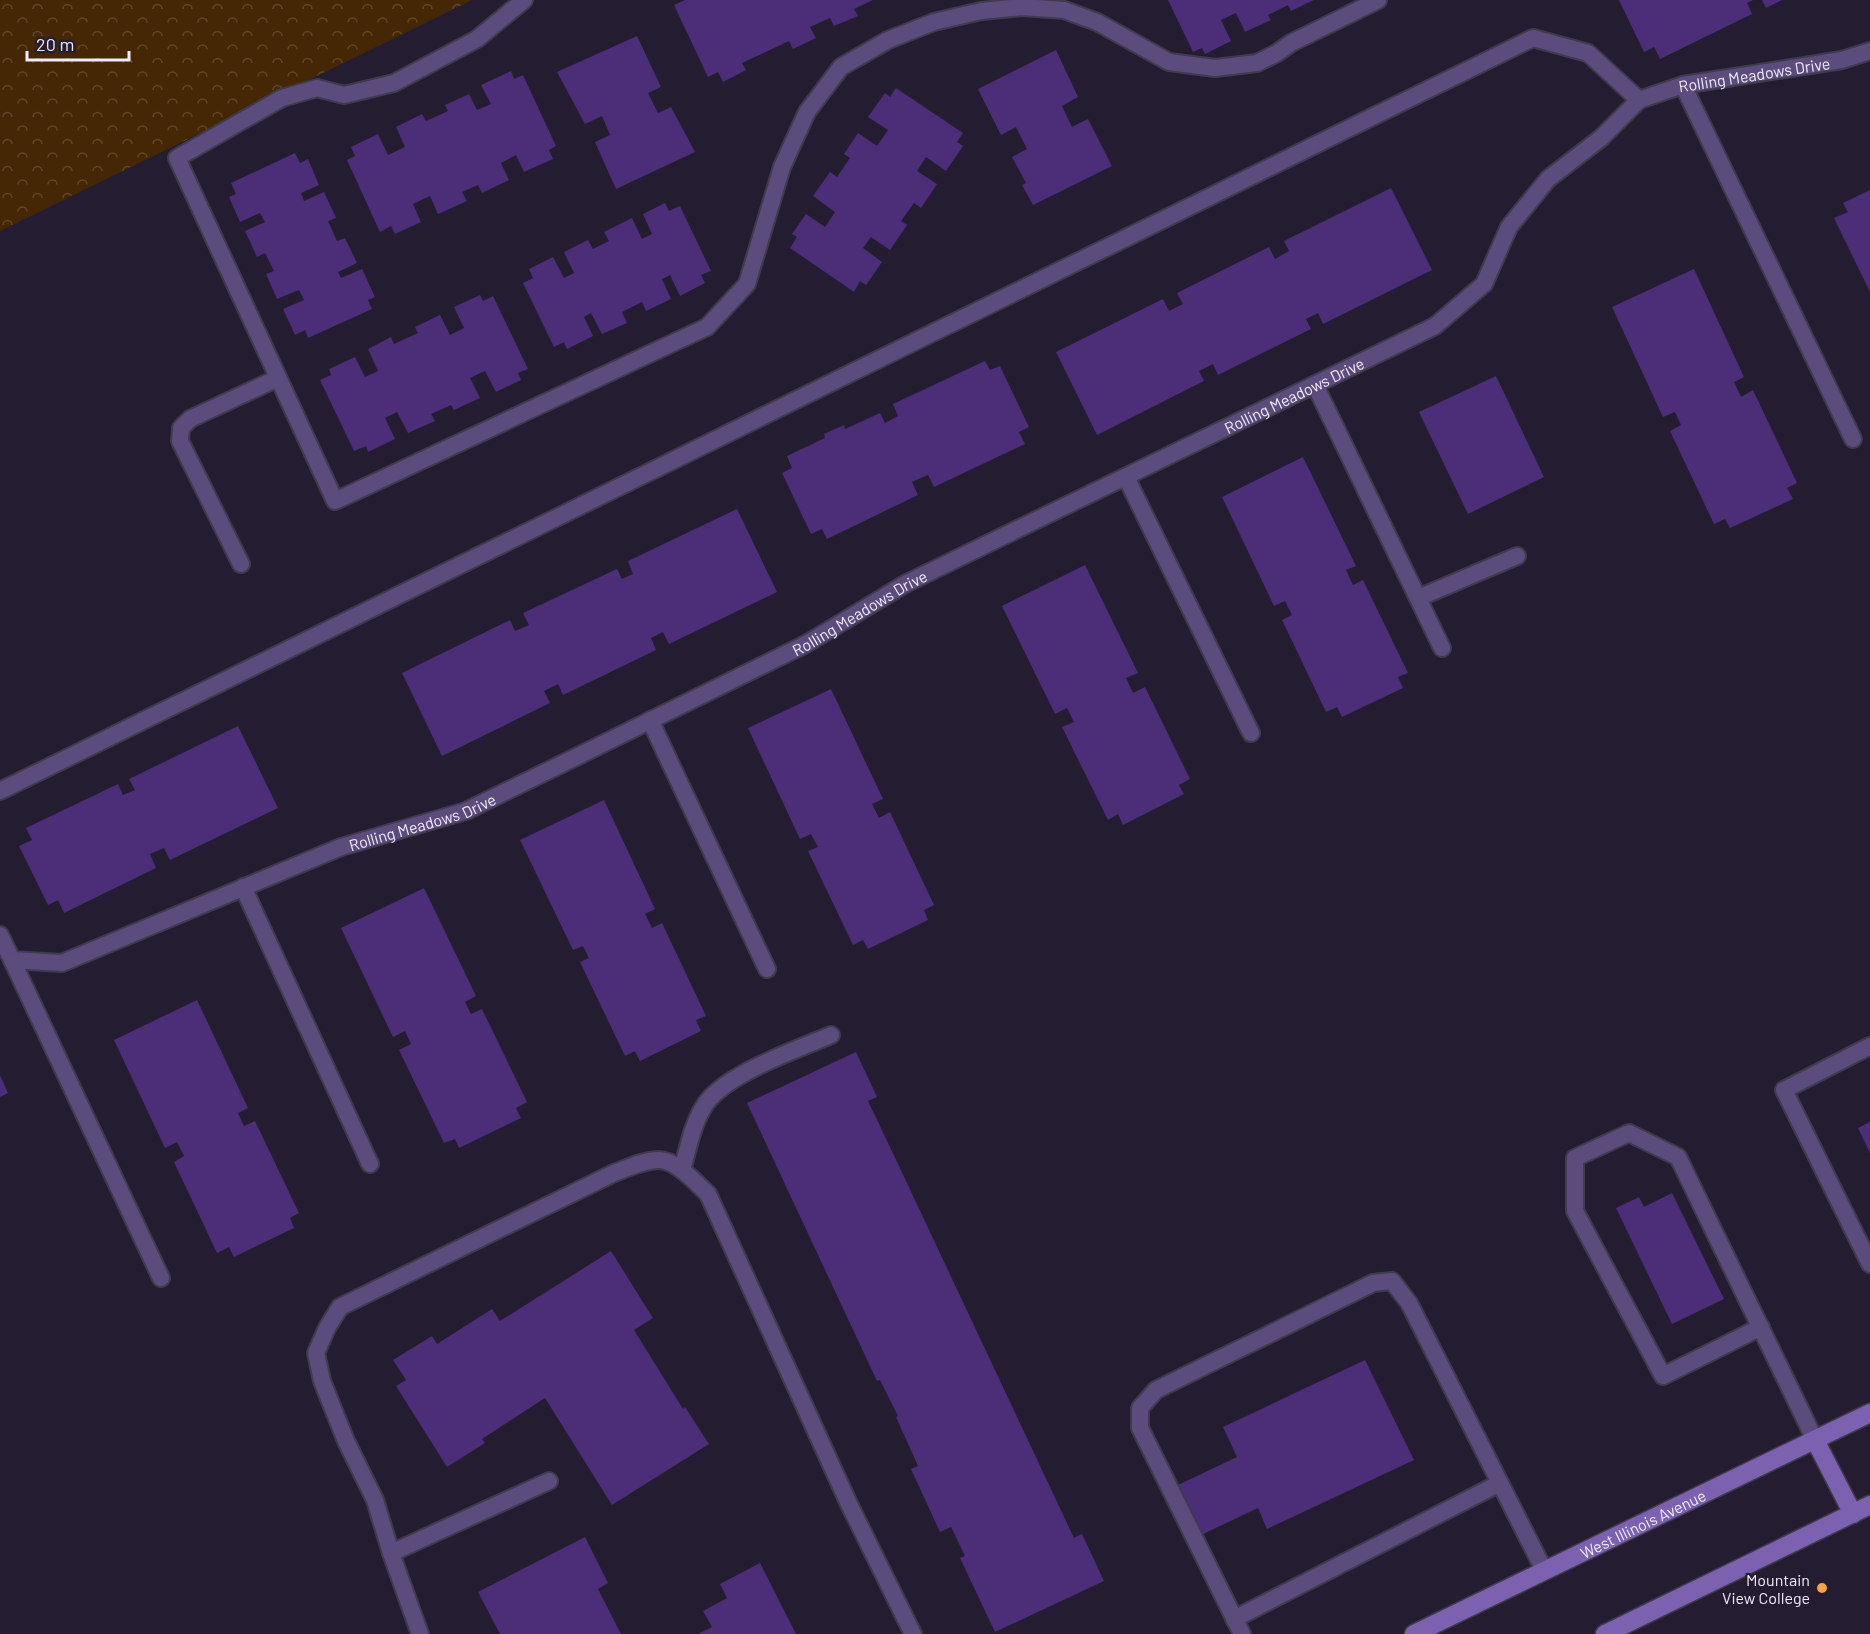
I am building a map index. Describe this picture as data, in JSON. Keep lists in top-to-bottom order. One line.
{"streets":{"main road":["West Illinois Avenue"],"lane":["Rolling Meadows Drive"]},"places":["Mountain View College"],"scale_bar":"20 m"}
